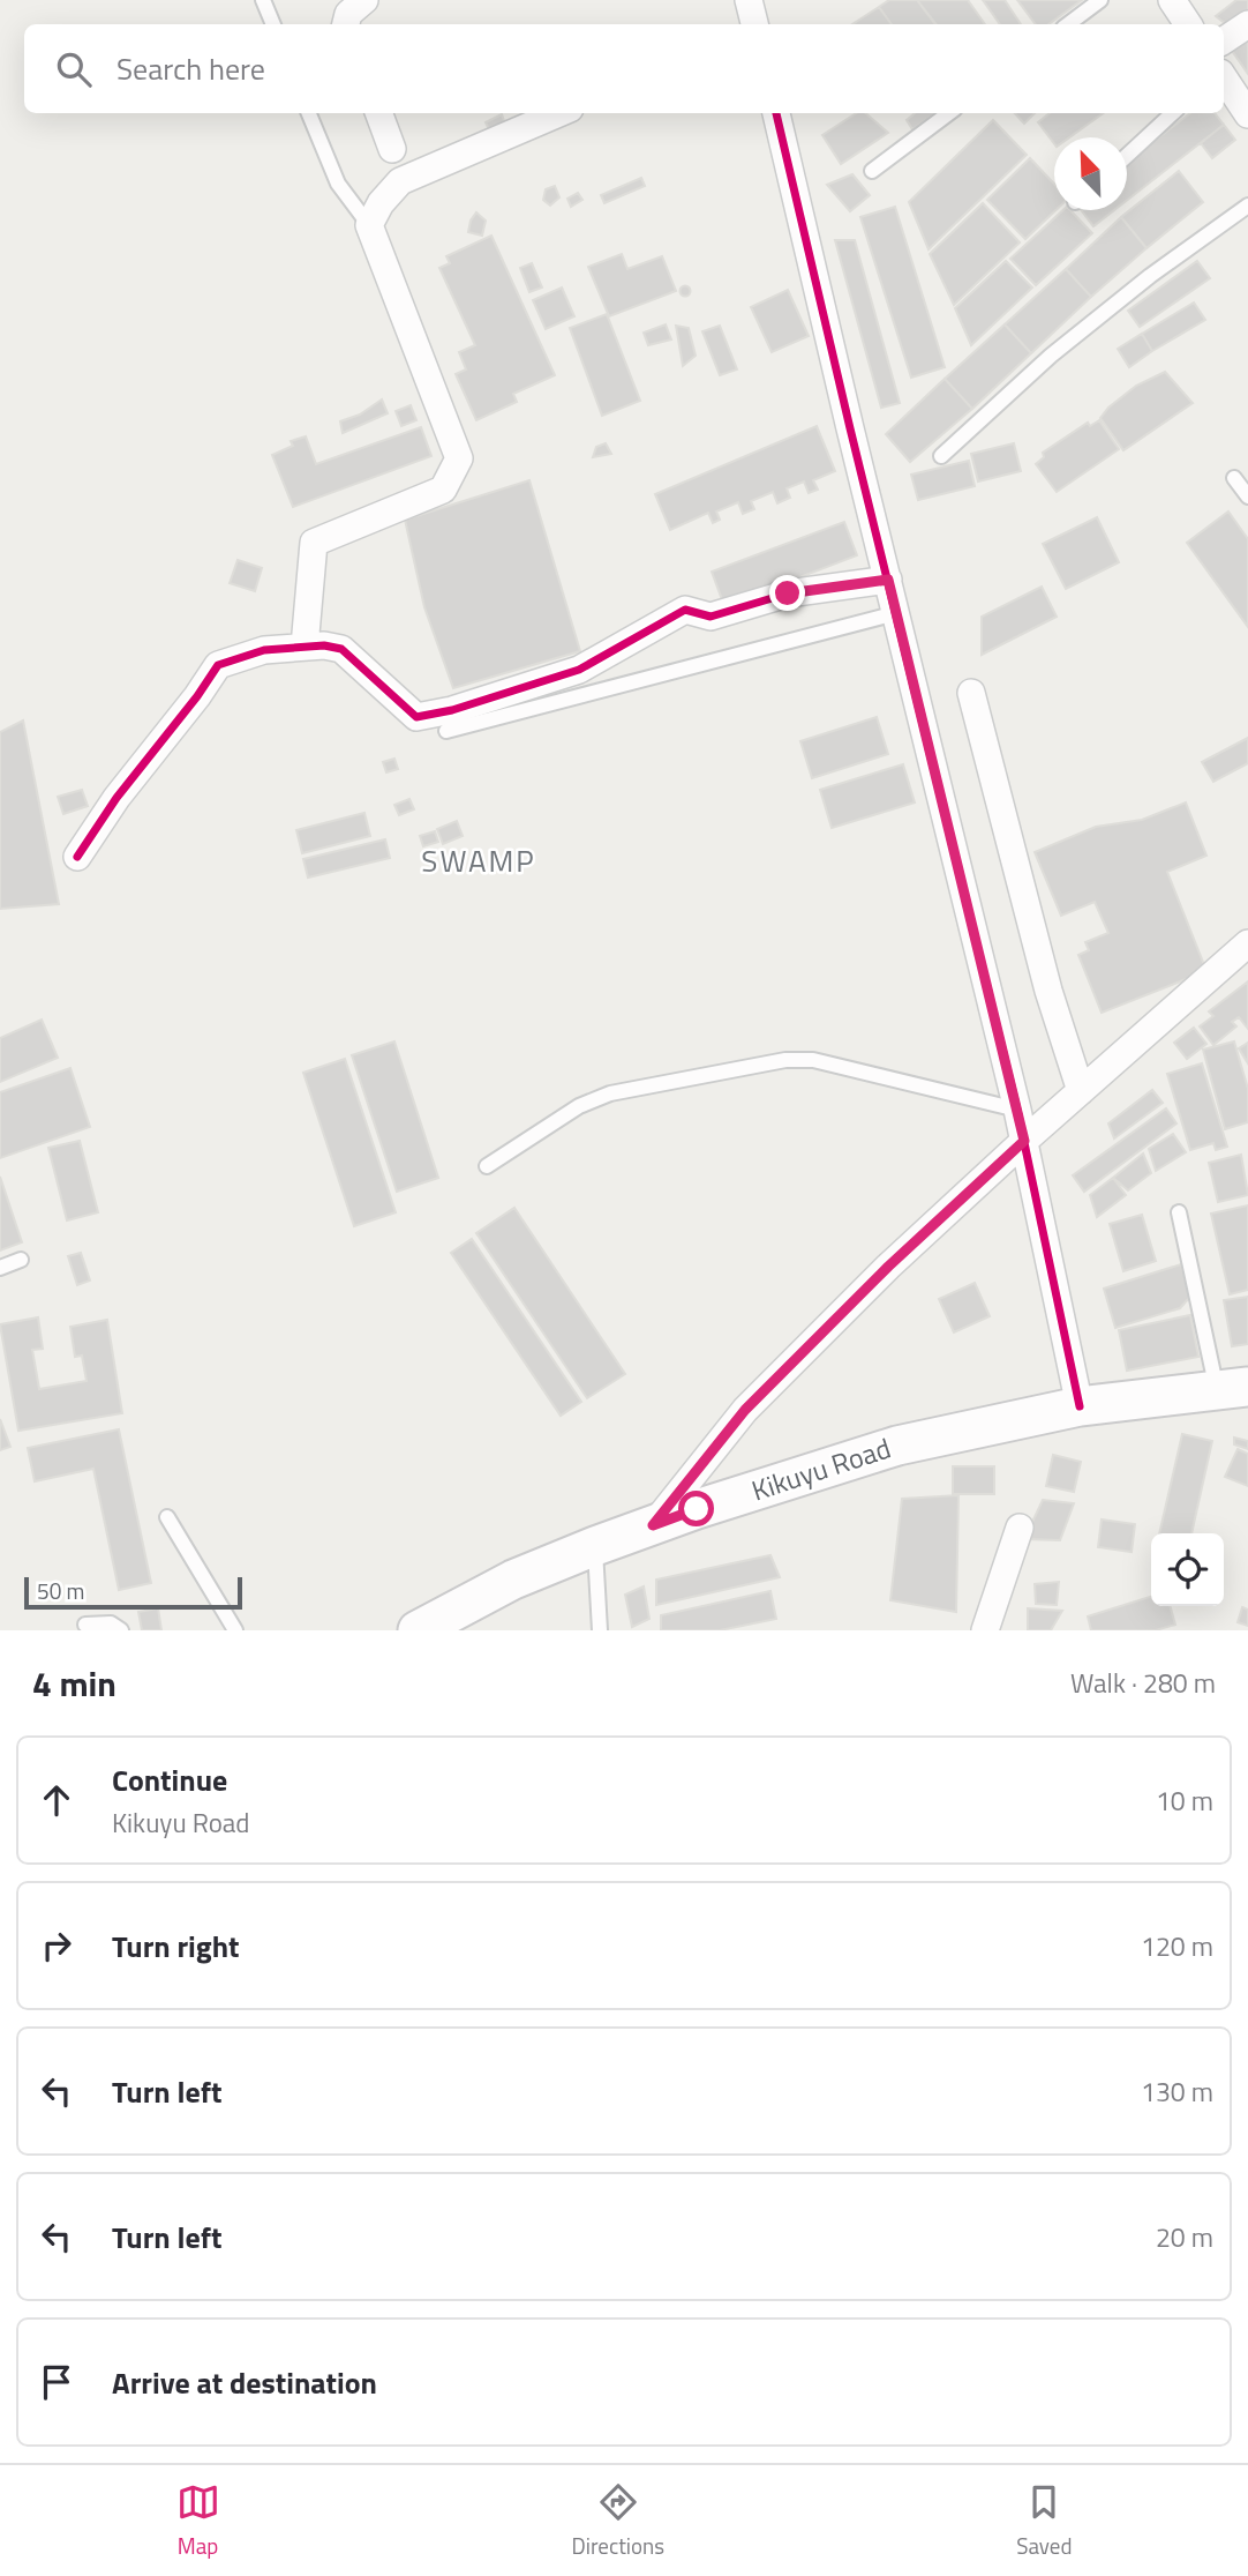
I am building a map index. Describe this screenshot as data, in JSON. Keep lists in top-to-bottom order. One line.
{"streets":{"main road":["Kikuyu Road"]},"districts":["SWAMP"],"scale_bar":"50 m","north":"top left","page":{"search":"Search here","scale":"50 m","heading":["4 min","Walk · 280 m"],"list":[["Continue","Kikuyu Road","10 m"],["Turn right","120 m"],["Turn left","130 m"],["Turn left","20 m"],"Arrive at destination"],"nav":["Map","Directions","Saved"]}}
